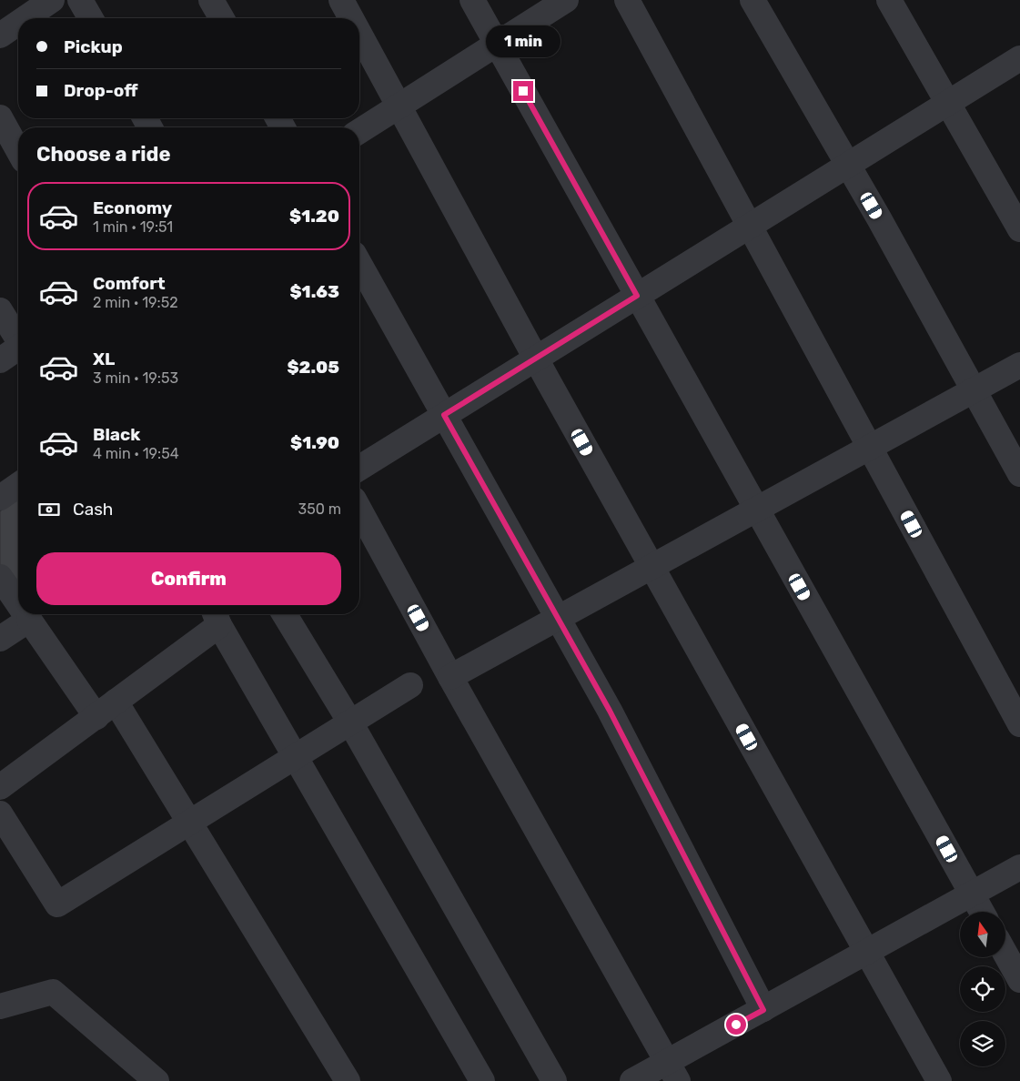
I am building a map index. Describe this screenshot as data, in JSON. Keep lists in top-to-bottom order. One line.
{"north":"top","page":{"banner":["Pickup","Drop-off"],"bubble":"1 min","heading":"Choose a ride","list":[{"name":"Economy","note":"1 min · 19:51","value":"$1.20"},{"name":"Comfort","note":"2 min · 19:52","value":"$1.63"},{"name":"XL","note":"3 min · 19:53","value":"$2.05"},{"name":"Black","note":"4 min · 19:54","value":"$1.90"}],"pay":["Cash","350 m"],"buttons":"Confirm"}}
